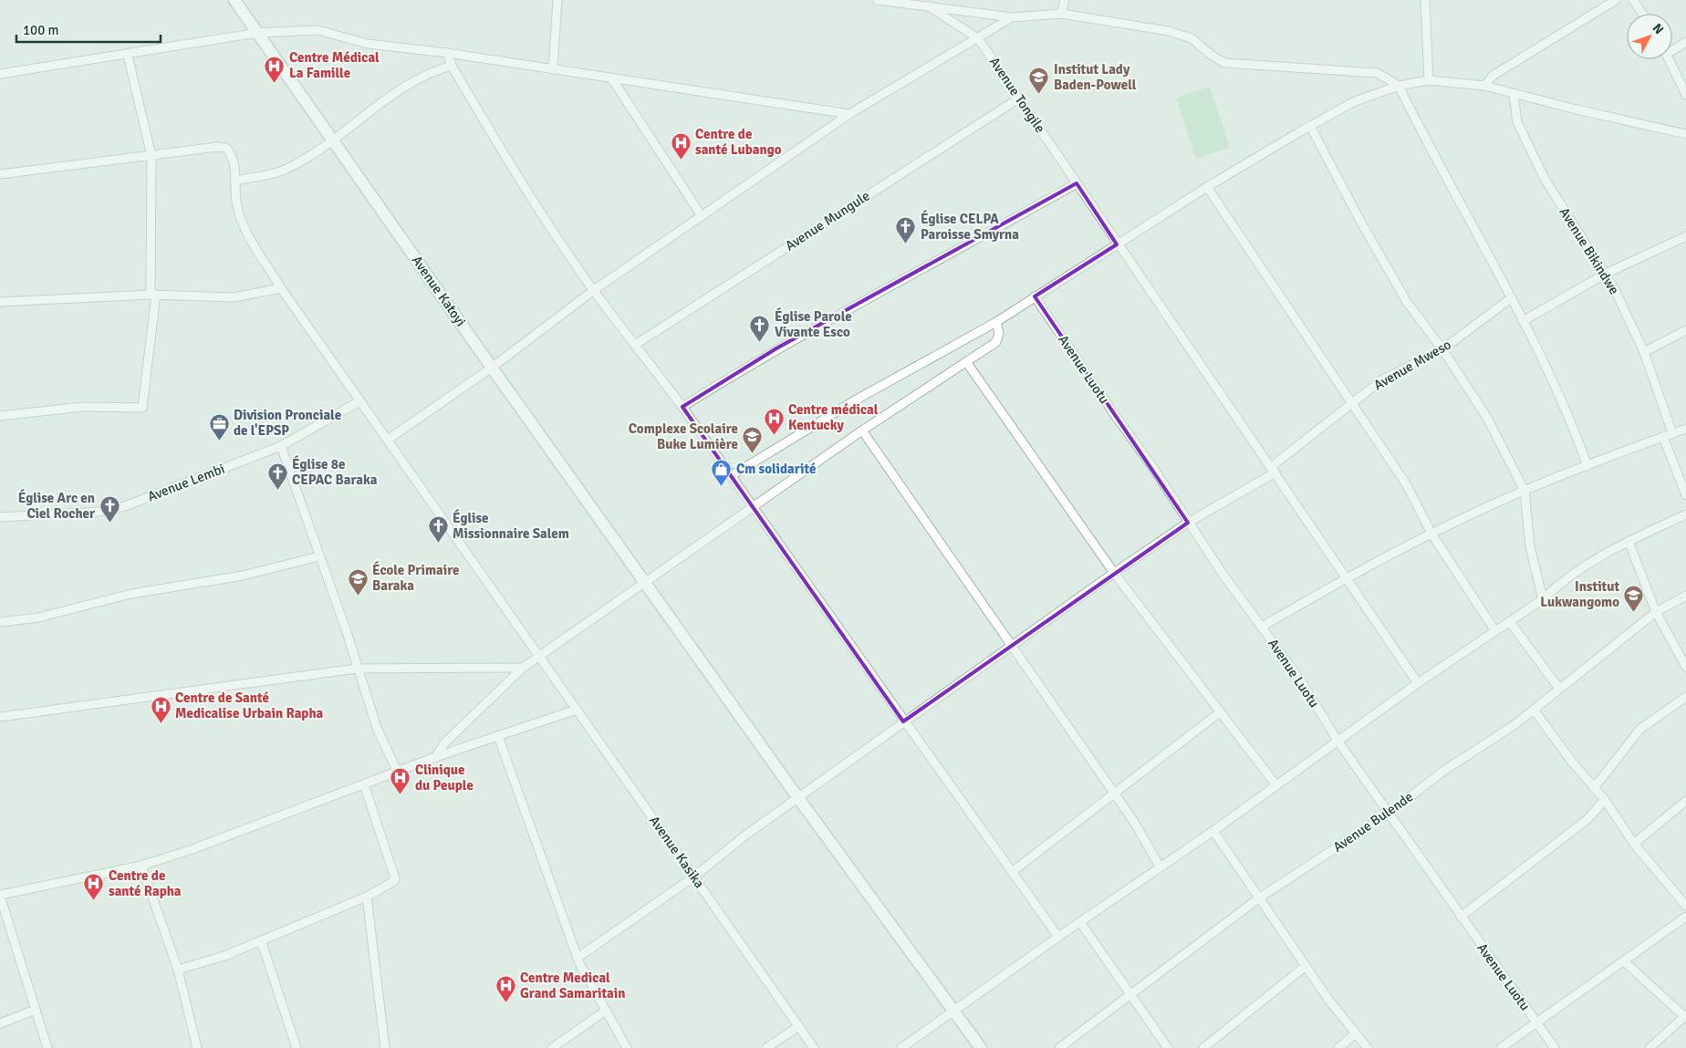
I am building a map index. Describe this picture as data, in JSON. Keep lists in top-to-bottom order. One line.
{"streets":{"street":["Avenue Tongile","Avenue Mungule","Avenue Bikindwe","Avenue Katoyi","Avenue Mweso","Avenue Luotu","Avenue Lembi","Avenue Bulende","Avenue Kasika"]},"crossings":[["Avenue Tongile","Avenue Mungule"],["Avenue Tongile","Avenue Mweso"],["Avenue Katoyi","Avenue Mweso"],["Avenue Mweso","Avenue Luotu"],["Avenue Mweso","Avenue Kasika"],["Avenue Luotu","Avenue Bulende"],["Avenue Lembi","Avenue Kasika"]],"places":{"hospital":["Centre Médical La Famille","Centre de santé Lubango","Centre médical Kentucky","Centre de Santé Medicalise Urbain Rapha","Clinique du Peuple","Centre de santé Rapha","Centre Medical Grand Samaritain"],"school or university":["Institut Lady Baden-Powell","Complexe Scolaire Buke Lumière","École Primaire Baraka","Institut Lukwangomo"],"church":["Église CELPA Paroisse Smyrna","Église Parole Vivante Esco","Église 8e CEPAC Baraka","Église Arc en Ciel Rocher","Église Missionnaire Salem"],"office":["Division Pronciale de l'EPSP"],"shop":["Cm solidarité"]},"scale_bar":"100 m","north":"top right"}
